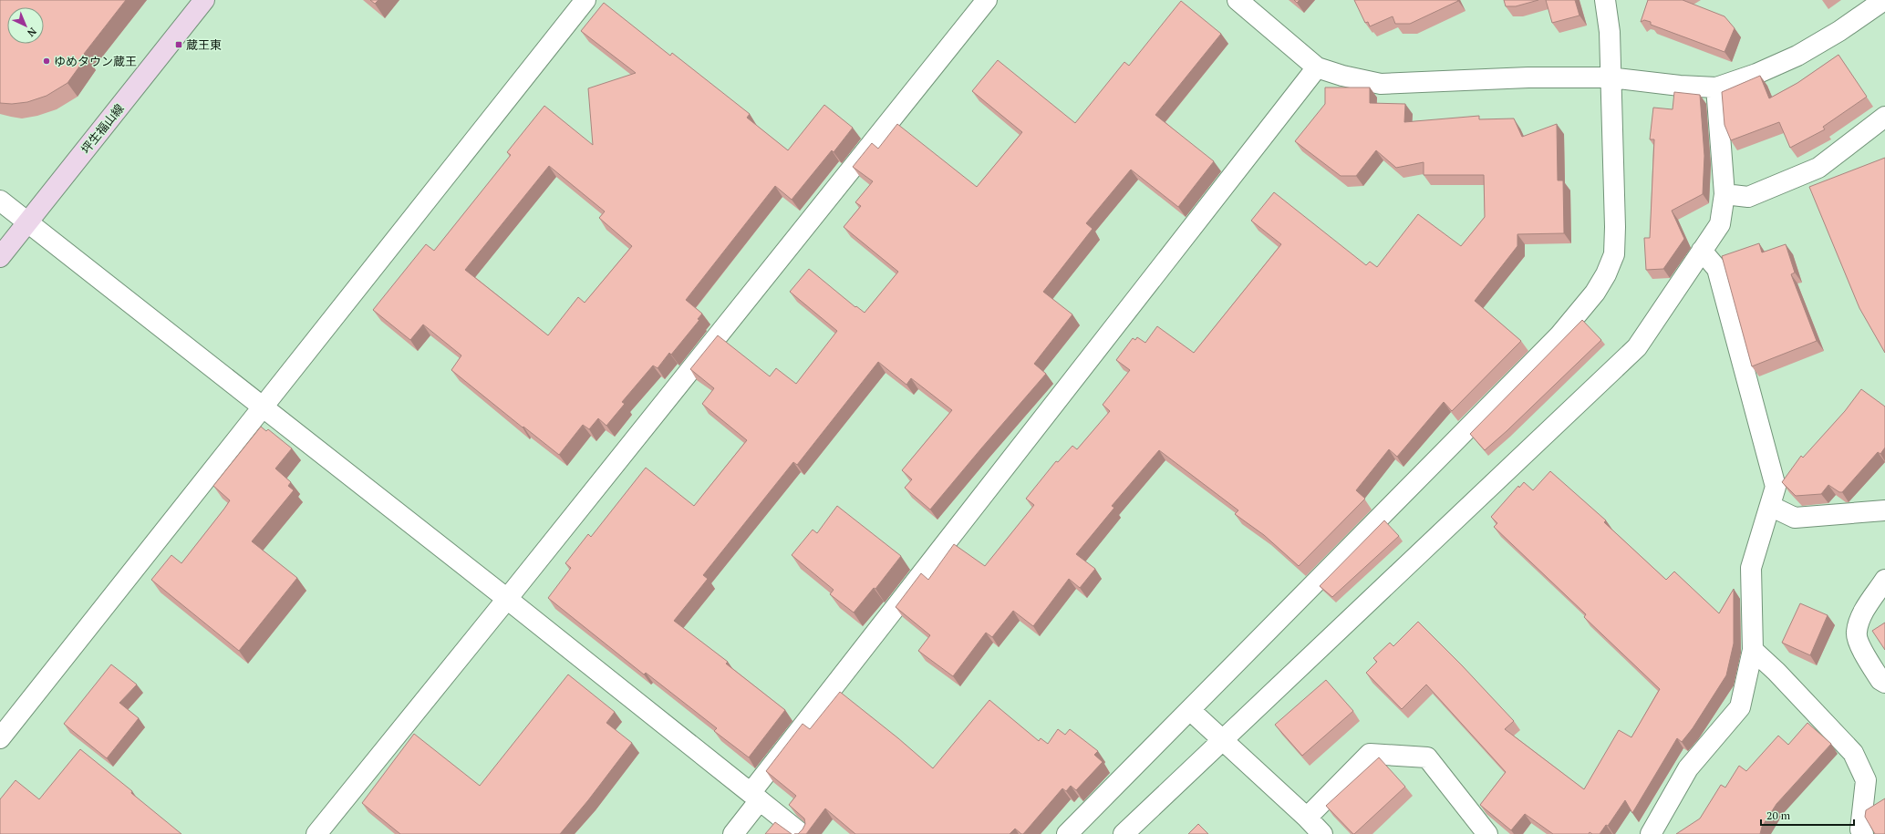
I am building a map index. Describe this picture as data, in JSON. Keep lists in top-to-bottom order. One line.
{"streets":{"main road":["坪生福山線"]},"places":{"transit":["蔵王東"],"other":["ゆめタウン蔵王"]},"scale_bar":"20 m","north":"bottom right"}
